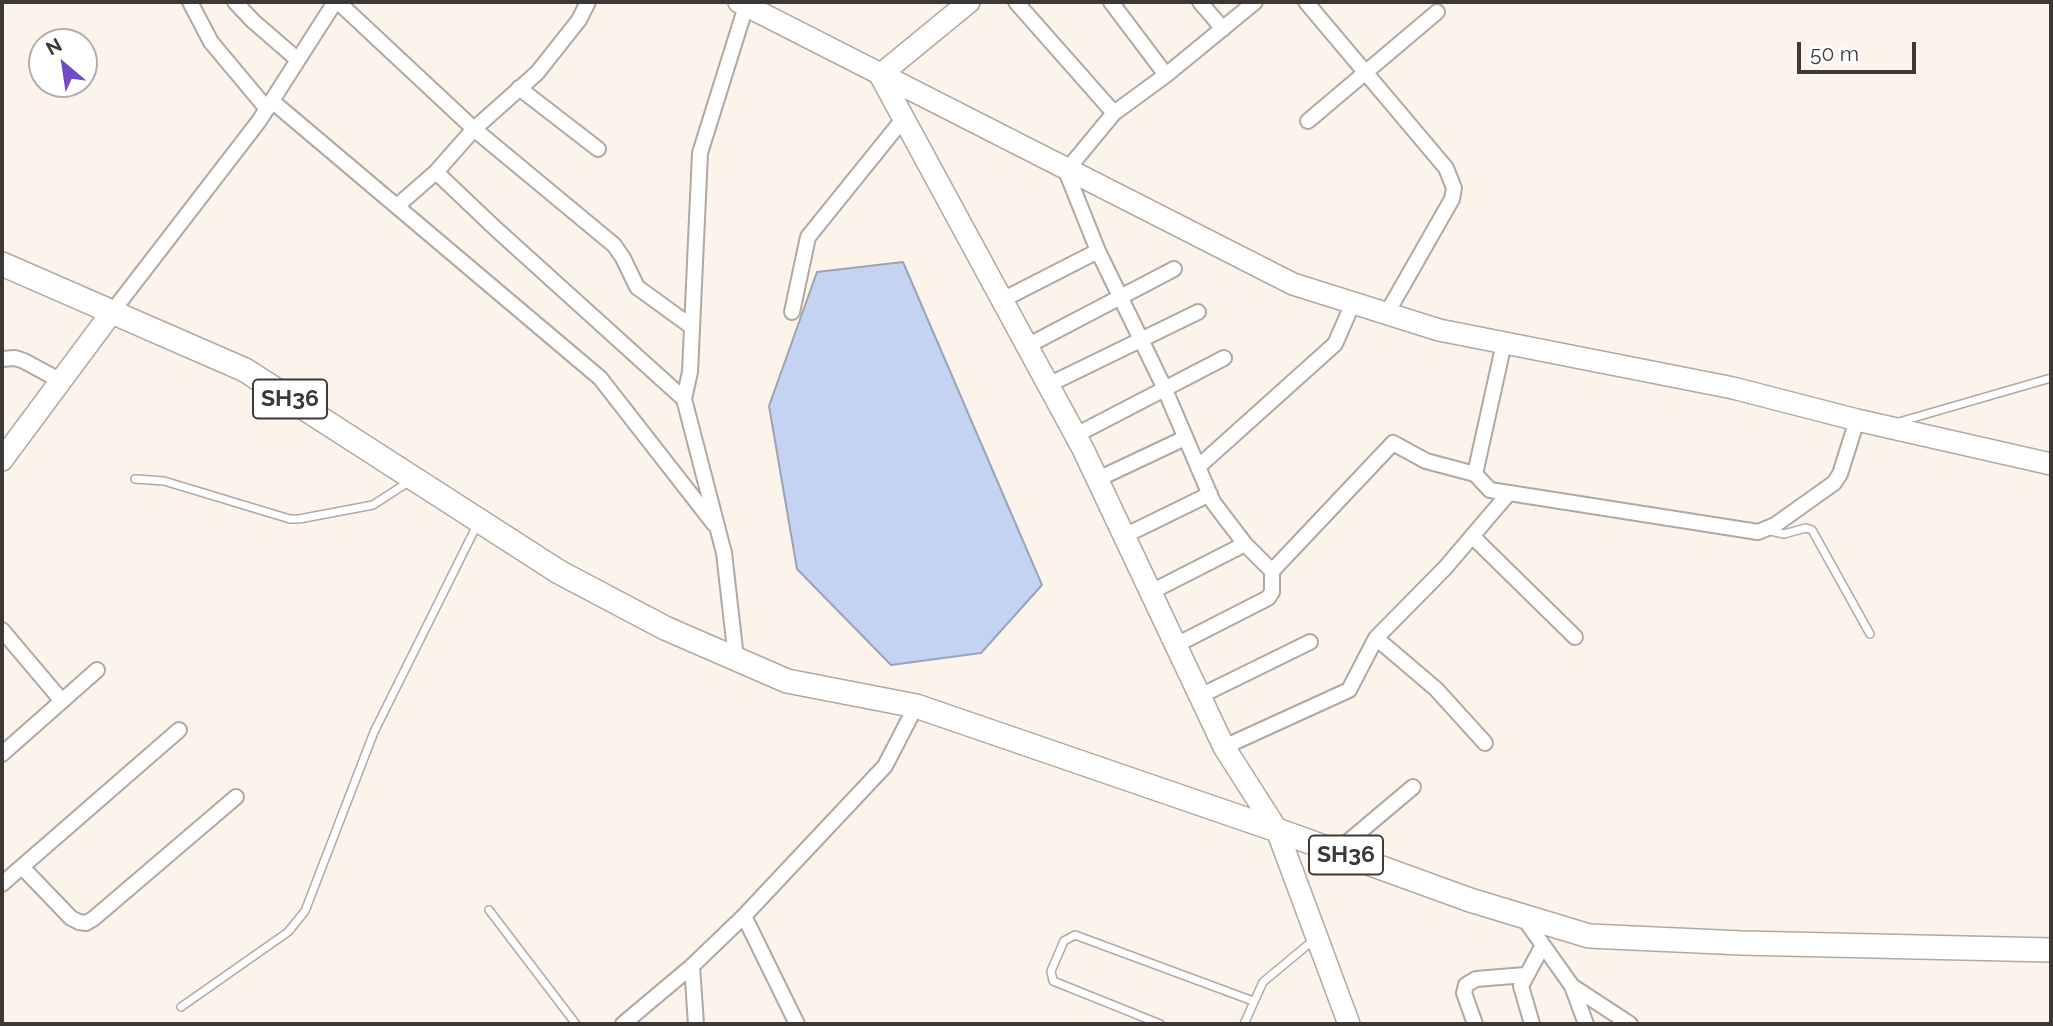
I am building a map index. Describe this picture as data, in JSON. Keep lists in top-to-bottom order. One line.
{"streets":{"main road":["SH36"]},"scale_bar":"50 m","north":"top left"}
